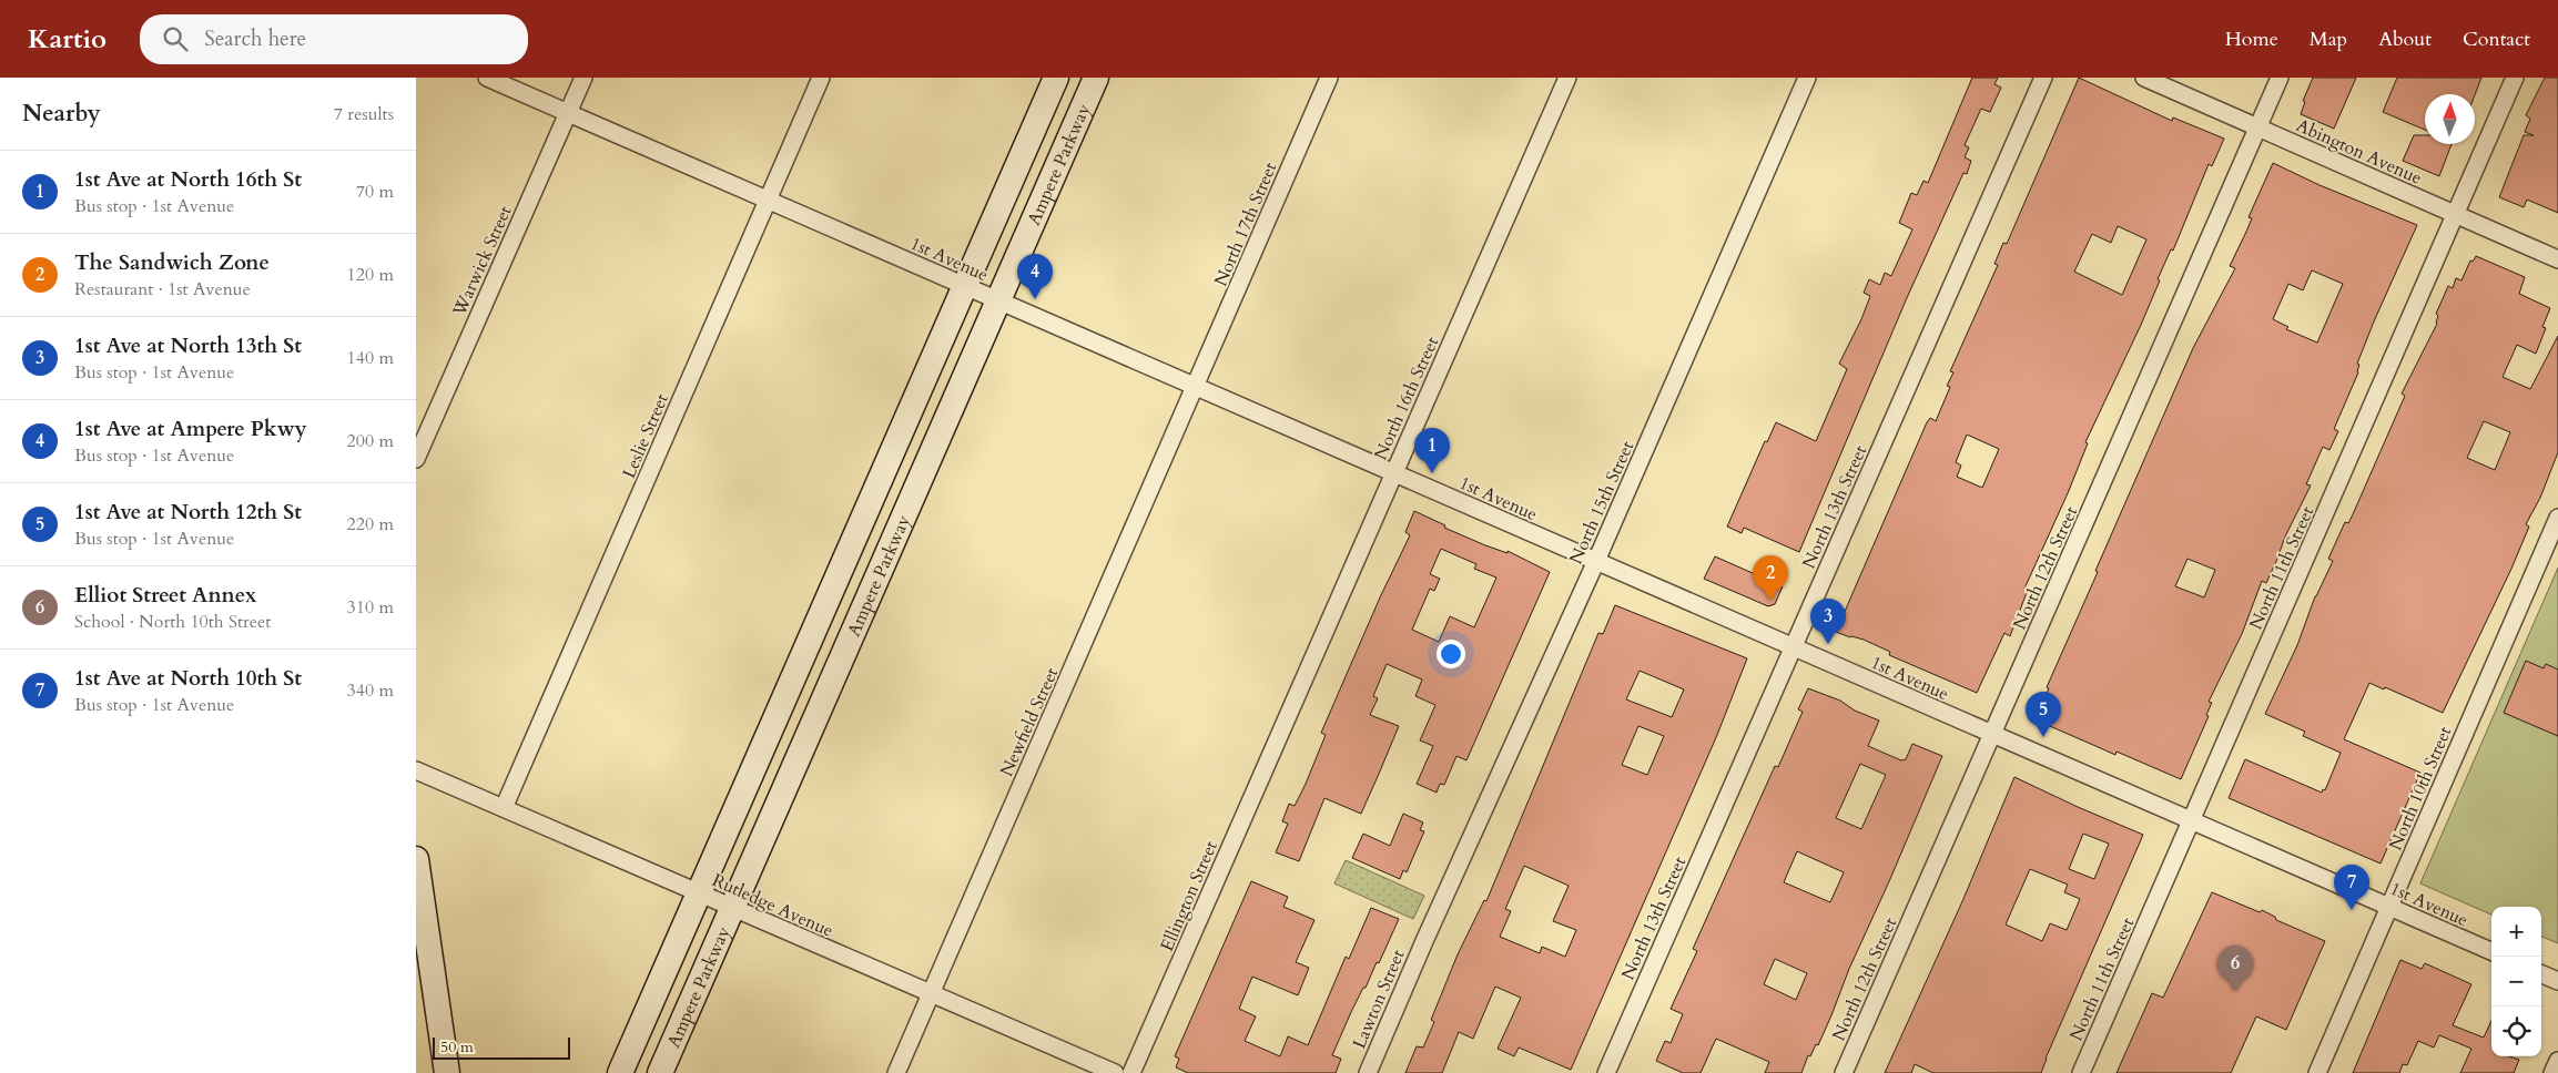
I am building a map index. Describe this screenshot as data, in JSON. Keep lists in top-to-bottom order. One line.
{"streets":{"street":["Abington Avenue","Ampere Parkway","North 17th Street","1st Avenue","Warwick Street","North 16th Street","Leslie Street","North 15th Street","North 13th Street","North 12th Street","North 11th Street","Newfield Street","North 10th Street","Ellington Street","Rutledge Avenue","Lawton Street"]},"crossings":[["Abington Avenue","North 12th Street"],["Abington Avenue","North 11th Street"],["Ampere Parkway","1st Avenue"],["Ampere Parkway","Rutledge Avenue"],["North 17th Street","1st Avenue"],["North 17th Street","Newfield Street"],["1st Avenue","Warwick Street"],["1st Avenue","North 16th Street"],["1st Avenue","Leslie Street"],["1st Avenue","North 15th Street"],["1st Avenue","North 13th Street"],["1st Avenue","North 12th Street"],["1st Avenue","North 11th Street"],["1st Avenue","Newfield Street"],["1st Avenue","North 10th Street"],["North 16th Street","Ellington Street"],["Leslie Street","Rutledge Avenue"],["North 15th Street","Lawton Street"],["Newfield Street","Rutledge Avenue"]],"scale_bar":"50 m","north":"top","page":{"header":"Kartio","search":"Search here","nav":["Home","Map","About","Contact"],"heading":["Nearby","7 results"],"list":[{"mark":"1","name":"1st Ave at North 16th St","note":"Bus stop · 1st Avenue","value":"70 m"},{"mark":"2","name":"The Sandwich Zone","note":"Restaurant · 1st Avenue","value":"120 m"},{"mark":"3","name":"1st Ave at North 13th St","note":"Bus stop · 1st Avenue","value":"140 m"},{"mark":"4","name":"1st Ave at Ampere Pkwy","note":"Bus stop · 1st Avenue","value":"200 m"},{"mark":"5","name":"1st Ave at North 12th St","note":"Bus stop · 1st Avenue","value":"220 m"},{"mark":"6","name":"Elliot Street Annex","note":"School · North 10th Street","value":"310 m"},{"mark":"7","name":"1st Ave at North 10th St","note":"Bus stop · 1st Avenue","value":"340 m"}],"pins":["4","1","2","3","5","7","6"],"map_buttons":["+","−"],"scale":"50 m"}}
